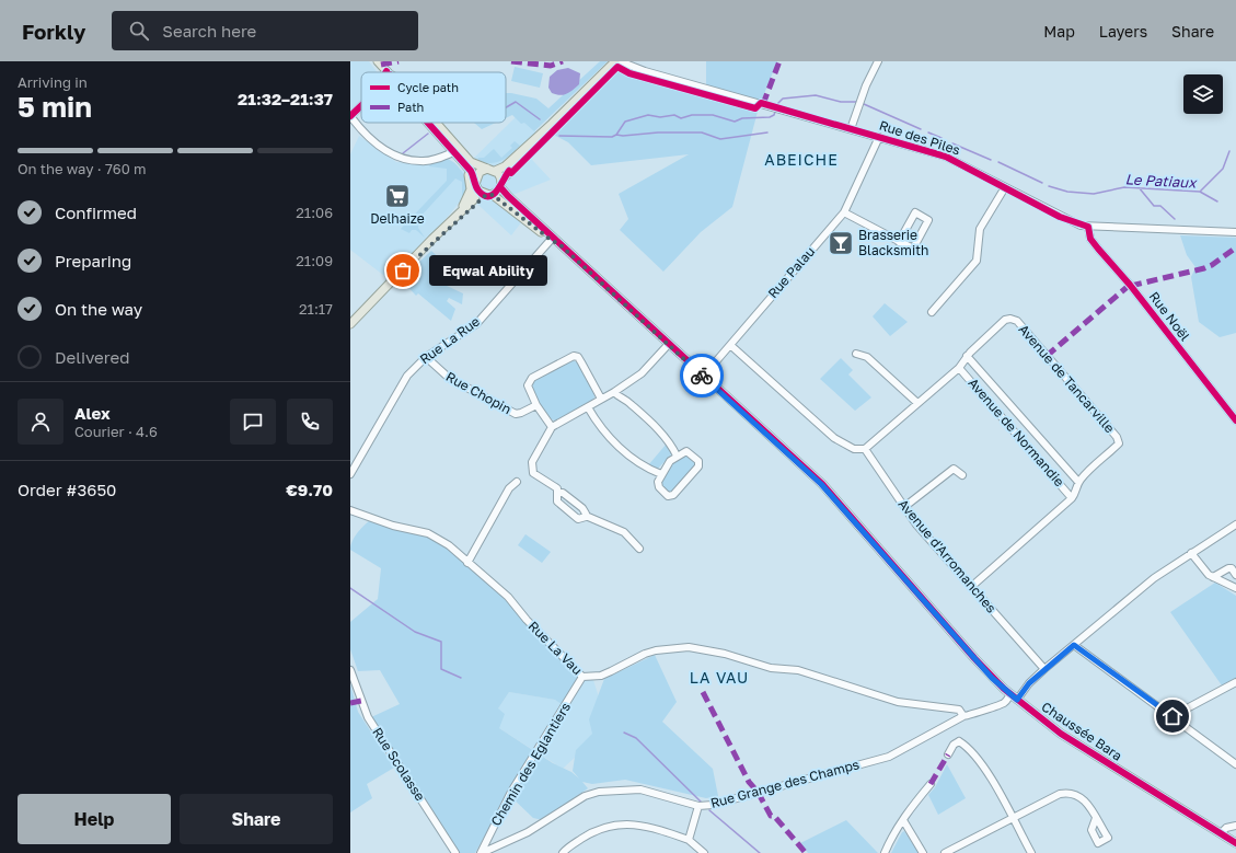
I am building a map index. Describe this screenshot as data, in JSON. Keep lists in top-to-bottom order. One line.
{"streets":{"main road":["Chaussée Bara"],"street":["Rue des Piles","Rue Palau","Rue Noël","Rue La Rue","Avenue de Tancarville","Rue Chopin","Avenue de Normandie","Avenue d'Arromanches","Rue La Vau","Rue Scolasse","Chemin des Eglantiers","Rue Grange des Champs"]},"crossings":[["Rue des Piles","Rue Palau"],["Rue des Piles","Rue Noël"],["Rue Palau","Chaussée Bara"],["Rue La Rue","Rue Chopin"],["Rue La Rue","Chaussée Bara"],["Avenue de Tancarville","Avenue de Normandie"],["Rue La Vau","Chemin des Eglantiers"],["Rue La Vau","Rue Grange des Champs"],["Chaussée Bara","Rue Grange des Champs"],["Chemin des Eglantiers","Rue Grange des Champs"]],"districts":["ABEICHE","LA VAU"],"water":["Le Patiaux"],"places":{"supermarket":["Delhaize"],"bar":["Brasserie Blacksmith"],"other":["Eqwal Ability"]},"legend":["Cycle path","Path"],"page":{"header":"Forkly","search":"Search here","nav":["Map","Layers","Share"],"heading":["5 min","Arriving in","21:32–21:37"],"panel":["Alex","Courier · 4.6","Order #3650","€9.70"],"bar":"On the way · 760 m","list":[["Confirmed","21:06"],["Preparing","21:09"],["On the way","21:17"],"Delivered"],"bubble":"Eqwal Ability","buttons":["Help","Share"]}}
